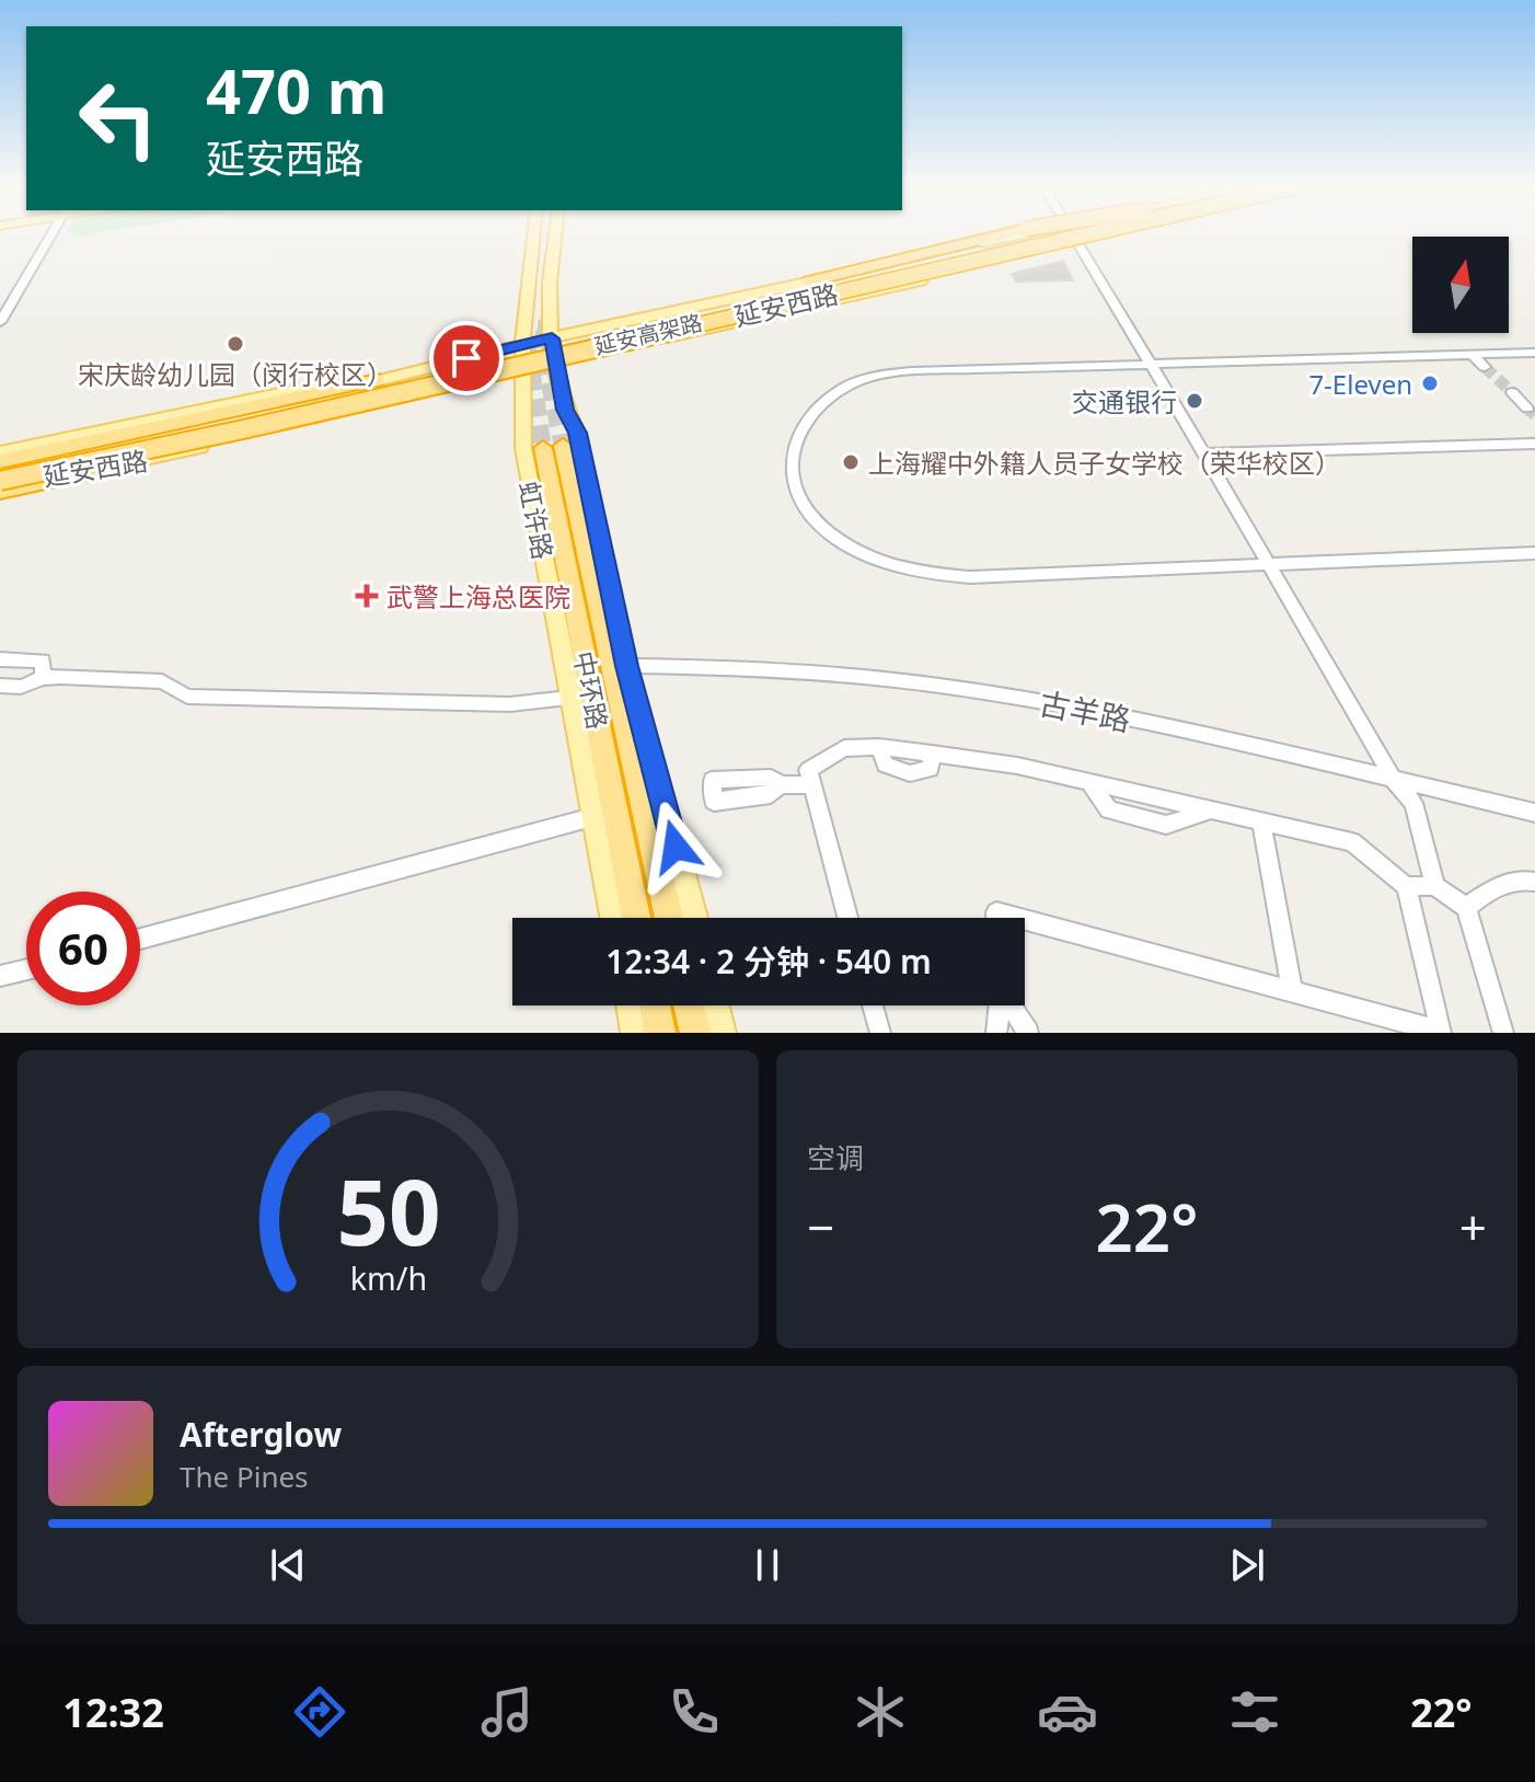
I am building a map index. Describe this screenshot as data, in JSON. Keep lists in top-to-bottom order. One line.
{"streets":{"highway":["延安高架路","中环路"],"main road":["延安西路","虹许路"],"street":["古羊路"]},"crossings":[["延安西路","延安高架路"],["延安西路","虹许路"]],"places":{"other":["宋庆龄幼儿园（闵行校区）","7-Eleven","交通银行","上海耀中外籍人员子女学校（荣华校区）"],"health":["武警上海总医院"]},"north":"top","page":{"turn":["470 m","延安西路"],"limit":"60","trip":"12:34 · 2 分钟 · 540 m","tile":"空调","heat":["−","22°","+"],"song":["Afterglow","The Pines"],"tabs":["12:32","22°"],"gauge":["50","km/h"]}}
